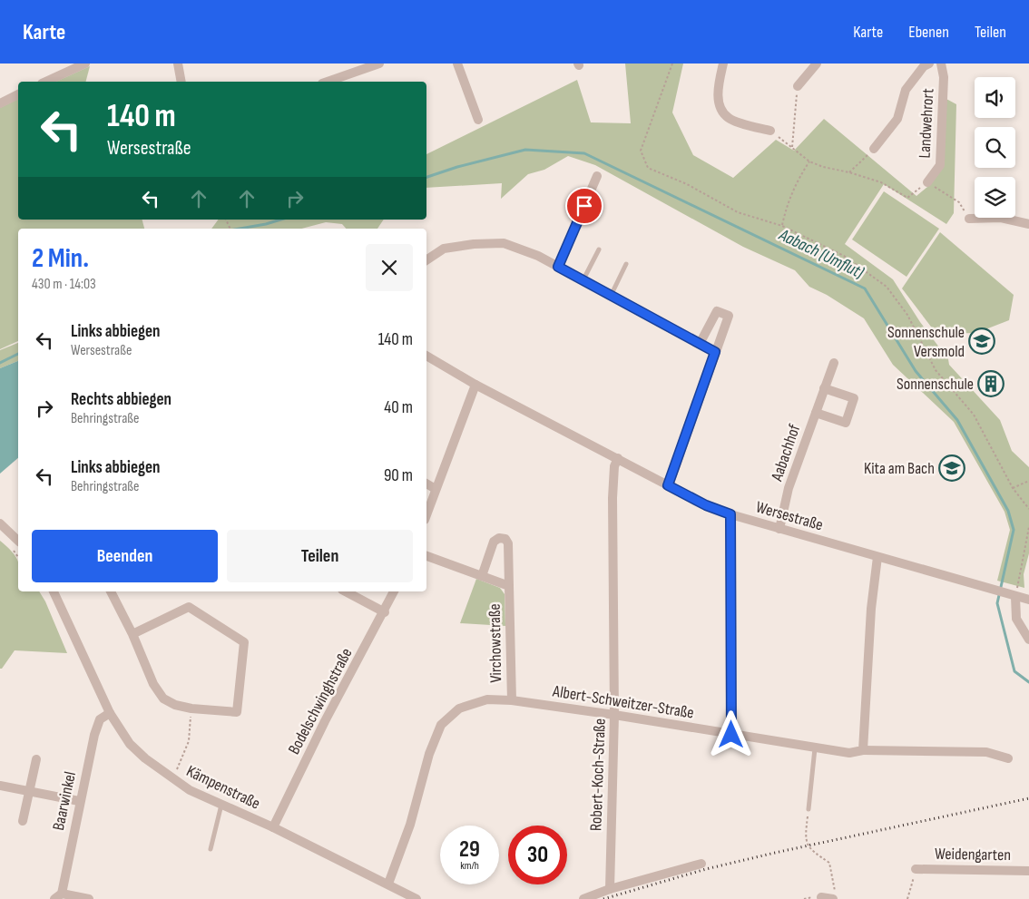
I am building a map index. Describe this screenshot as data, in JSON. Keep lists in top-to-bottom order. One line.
{"streets":{"street":["Landwehrort","Aabachhof","Wersestraße","Virchowstraße","Bodelschwinghstraße","Albert-Schweitzer-Straße","Robert-Koch-Straße","Kämpenstraße","Baarwinkel","Weidengarten"]},"crossings":[["Aabachhof","Wersestraße"],["Wersestraße","Robert-Koch-Straße"],["Virchowstraße","Albert-Schweitzer-Straße"],["Bodelschwinghstraße","Kämpenstraße"],["Albert-Schweitzer-Straße","Robert-Koch-Straße"],["Albert-Schweitzer-Straße","Kämpenstraße"],["Kämpenstraße","Baarwinkel"]],"water":["Aabach (Umflut)"],"places":{"school or university":["Sonnenschule Versmold","Kita am Bach"],"building":["Sonnenschule"]},"page":{"header":"Karte","nav":["Karte","Ebenen","Teilen"],"turn":["140 m","Wersestraße"],"heading":["2 Min.","430 m · 14:03"],"list":[{"name":"Links abbiegen","note":"Wersestraße","value":"140 m"},{"name":"Rechts abbiegen","note":"Behringstraße","value":"40 m"},{"name":"Links abbiegen","note":"Behringstraße","value":"90 m"}],"buttons":["Beenden","Teilen"],"speed":"29 km/h","limit":"30"}}
